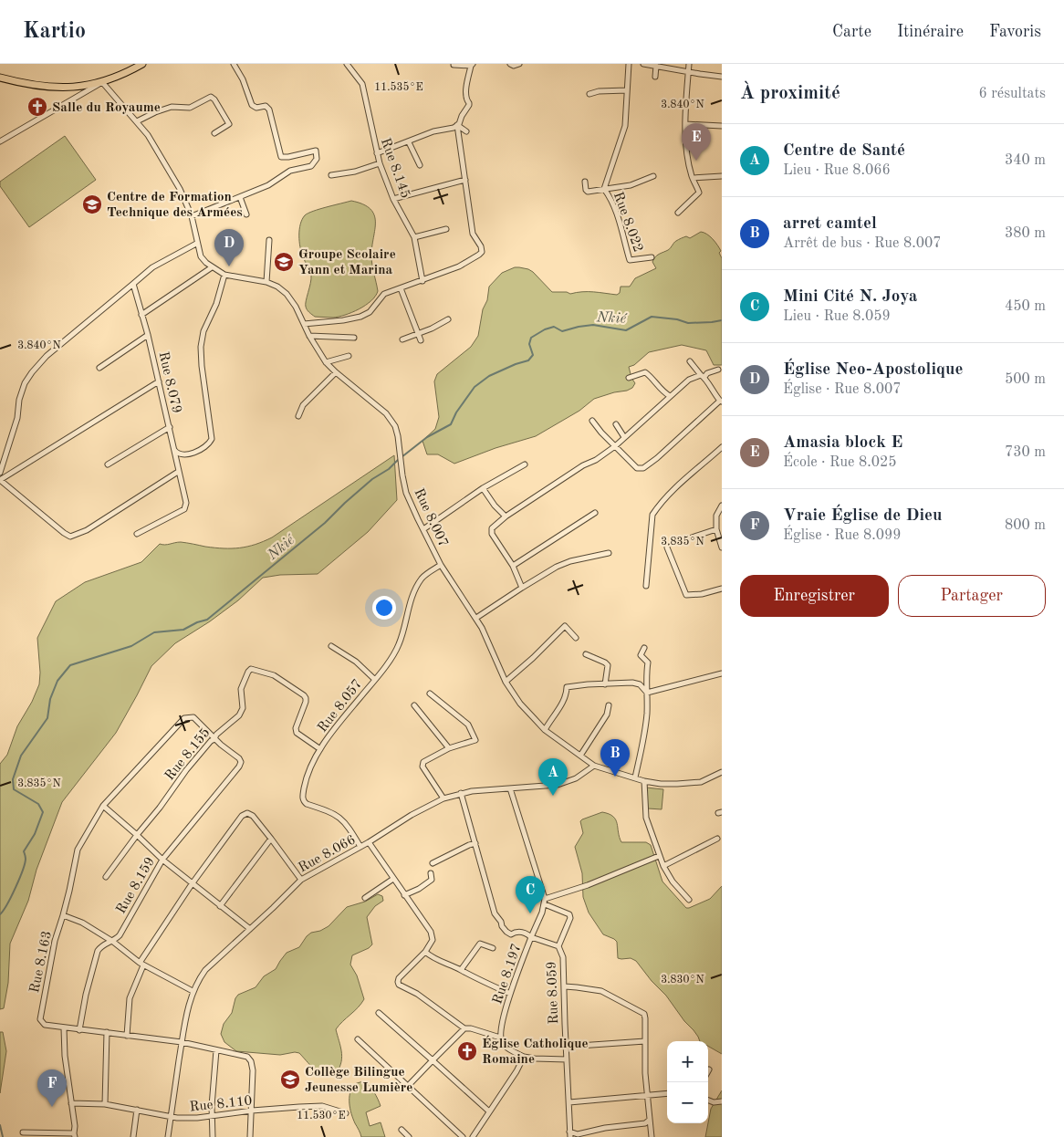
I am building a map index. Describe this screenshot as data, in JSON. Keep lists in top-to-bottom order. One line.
{"streets":{"street":["Rue 8.145","Rue 8.022","Rue 8.079","Rue 8.007","Rue 8.057","Rue 8.155","Rue 8.066","Rue 8.159","Rue 8.163","Rue 8.197","Rue 8.059","Rue 8.110"]},"crossings":[["Rue 8.007","Rue 8.057"],["Rue 8.007","Rue 8.066"],["Rue 8.057","Rue 8.155"],["Rue 8.057","Rue 8.066"],["Rue 8.155","Rue 8.159"],["Rue 8.066","Rue 8.163"],["Rue 8.066","Rue 8.197"],["Rue 8.066","Rue 8.110"],["Rue 8.159","Rue 8.163"],["Rue 8.163","Rue 8.110"],["Rue 8.197","Rue 8.059"]],"water":["Nkié"],"places":{"church":["Salle du Royaume","Église Catholique Romaine"],"school or university":["Centre de Formation Technique des Armées","Groupe Scolaire Yann et Marina","Collège Bilingue Jeunesse Lumière"]},"page":{"header":"Kartio","nav":["Carte","Itinéraire","Favoris"],"heading":["À proximité","6 résultats"],"pins":["E","D","B","A","C","F"],"list":[{"mark":"A","name":"Centre de Santé","note":"Lieu · Rue 8.066","value":"340 m"},{"mark":"B","name":"arret camtel","note":"Arrêt de bus · Rue 8.007","value":"380 m"},{"mark":"C","name":"Mini Cité N. Joya","note":"Lieu · Rue 8.059","value":"450 m"},{"mark":"D","name":"Église Neo-Apostolique","note":"Église · Rue 8.007","value":"500 m"},{"mark":"E","name":"Amasia block E","note":"École · Rue 8.025","value":"730 m"},{"mark":"F","name":"Vraie Église de Dieu","note":"Église · Rue 8.099","value":"800 m"}],"buttons":["Enregistrer","Partager"],"map_buttons":["+","−"]},"coordinates":["11.535°E","3.840°N","3.835°N","3.830°N","11.530°E"]}
